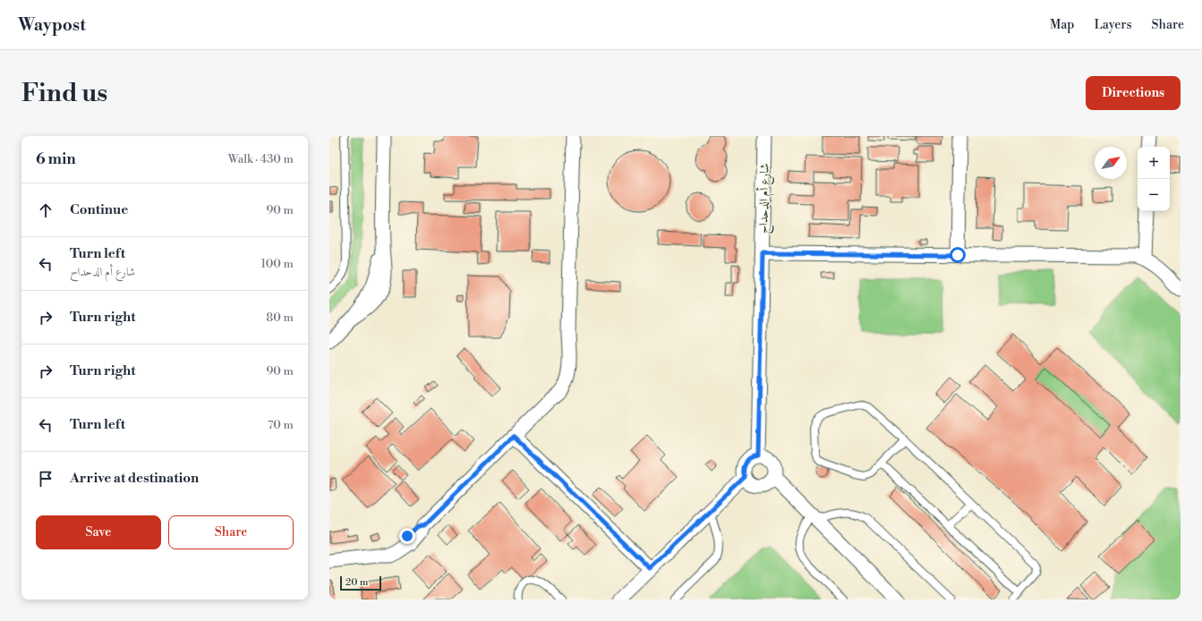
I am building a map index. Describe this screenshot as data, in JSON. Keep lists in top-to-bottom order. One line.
{"streets":{"street":["شارع أم الدحداح"]},"scale_bar":"20 m","north":"top right","page":{"header":"Waypost","nav":["Map","Layers","Share"],"buttons":["Directions",["Save","Share"]],"title":"Find us","heading":["6 min","Walk · 430 m"],"map_buttons":["+","−"],"list":[["Continue","90 m"],["Turn left","شارع أم الدحداح","100 m"],["Turn right","80 m"],["Turn right","90 m"],["Turn left","70 m"],"Arrive at destination"],"scale":"20 m"}}
